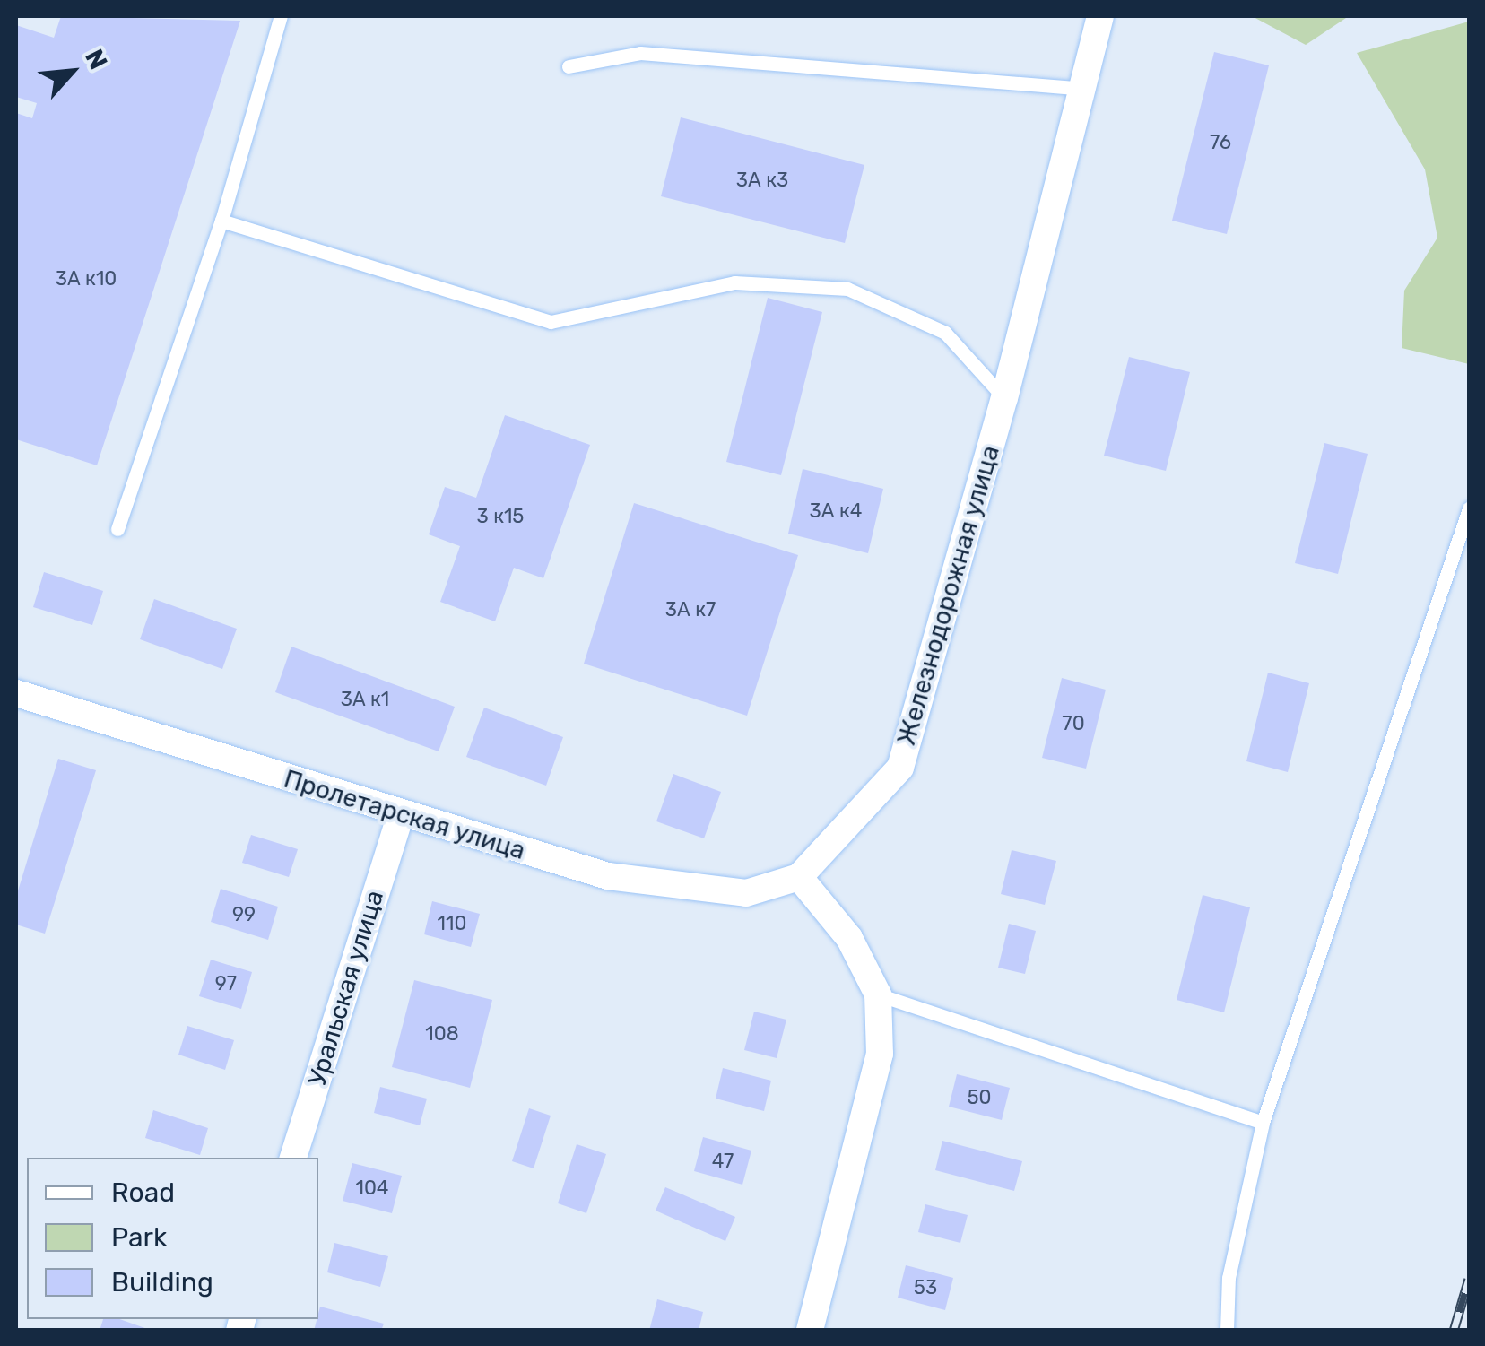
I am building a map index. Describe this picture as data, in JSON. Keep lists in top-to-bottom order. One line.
{"streets":{"street":["Железнодорожная улица","Пролетарская улица","Уральская улица"]},"crossings":[["Железнодорожная улица","Пролетарская улица"],["Пролетарская улица","Уральская улица"]],"house_numbers":["76","3А к3","3А к10","3А к4","3 к15","3А к7","3А к1","70","99","110","97","108","50","47","104","53"],"legend":["Road","Park","Building"],"north":"top right"}
